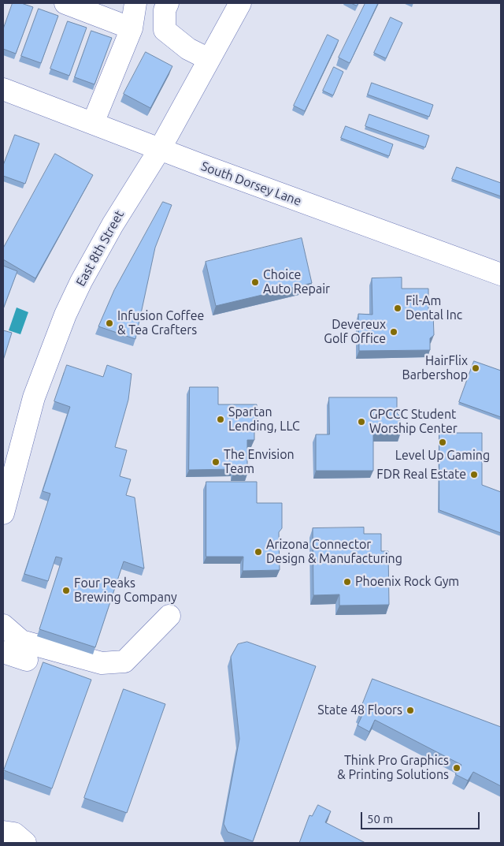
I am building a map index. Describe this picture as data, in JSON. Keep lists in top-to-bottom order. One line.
{"streets":{"street":["South Dorsey Lane","East 8th Street"]},"crossings":[["South Dorsey Lane","East 8th Street"]],"places":["Choice Auto Repair","Fil-Am Dental Inc","Infusion Coffee & Tea Crafters","Devereux Golf Office","HairFlix Barbershop","Spartan Lending, LLC","GPCCC Student Worship Center","Level Up Gaming","The Envision Team","FDR Real Estate","Arizona Connector Design & Manufacturing","Phoenix Rock Gym","Four Peaks Brewing Company","State 48 Floors","Think Pro Graphics & Printing Solutions"],"scale_bar":"50 m"}
